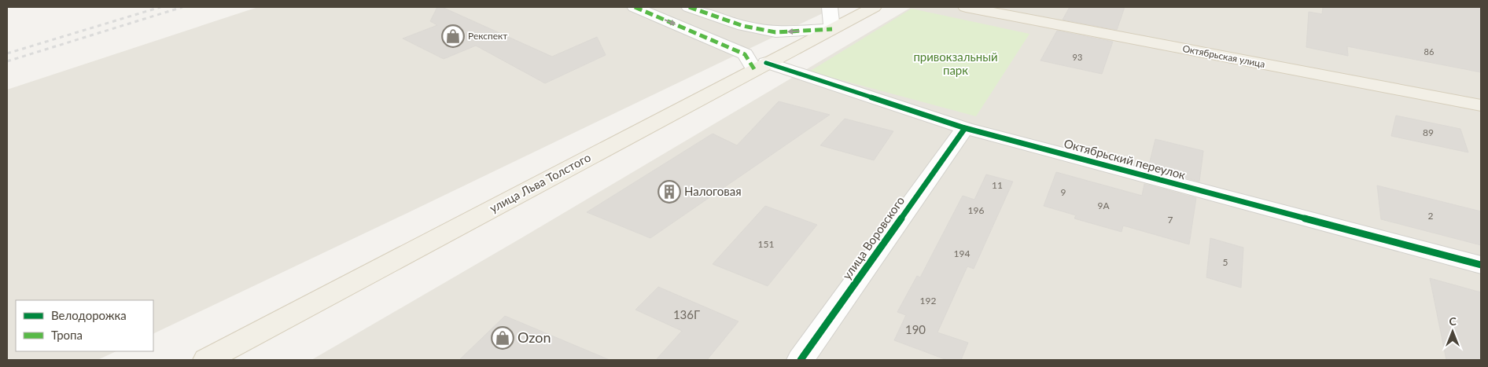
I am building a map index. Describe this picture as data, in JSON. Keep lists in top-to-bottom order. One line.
{"streets":{"main road":["Октябрьская улица","улица Льва Толстого"],"street":["Октябрьский переулок","улица Воровского"]},"crossings":[["Октябрьский переулок","улица Льва Толстого"],["Октябрьский переулок","улица Воровского"]],"parks":["привокзальный парк"],"places":{"shop":["Рекспект","Ozon"],"building":["Налоговая"]},"house_numbers":["86","93","89","11","9","9А","196","2","7","151","194","5","192","136Г","190"],"legend":["Велодорожка","Тропа"],"north":"top"}
